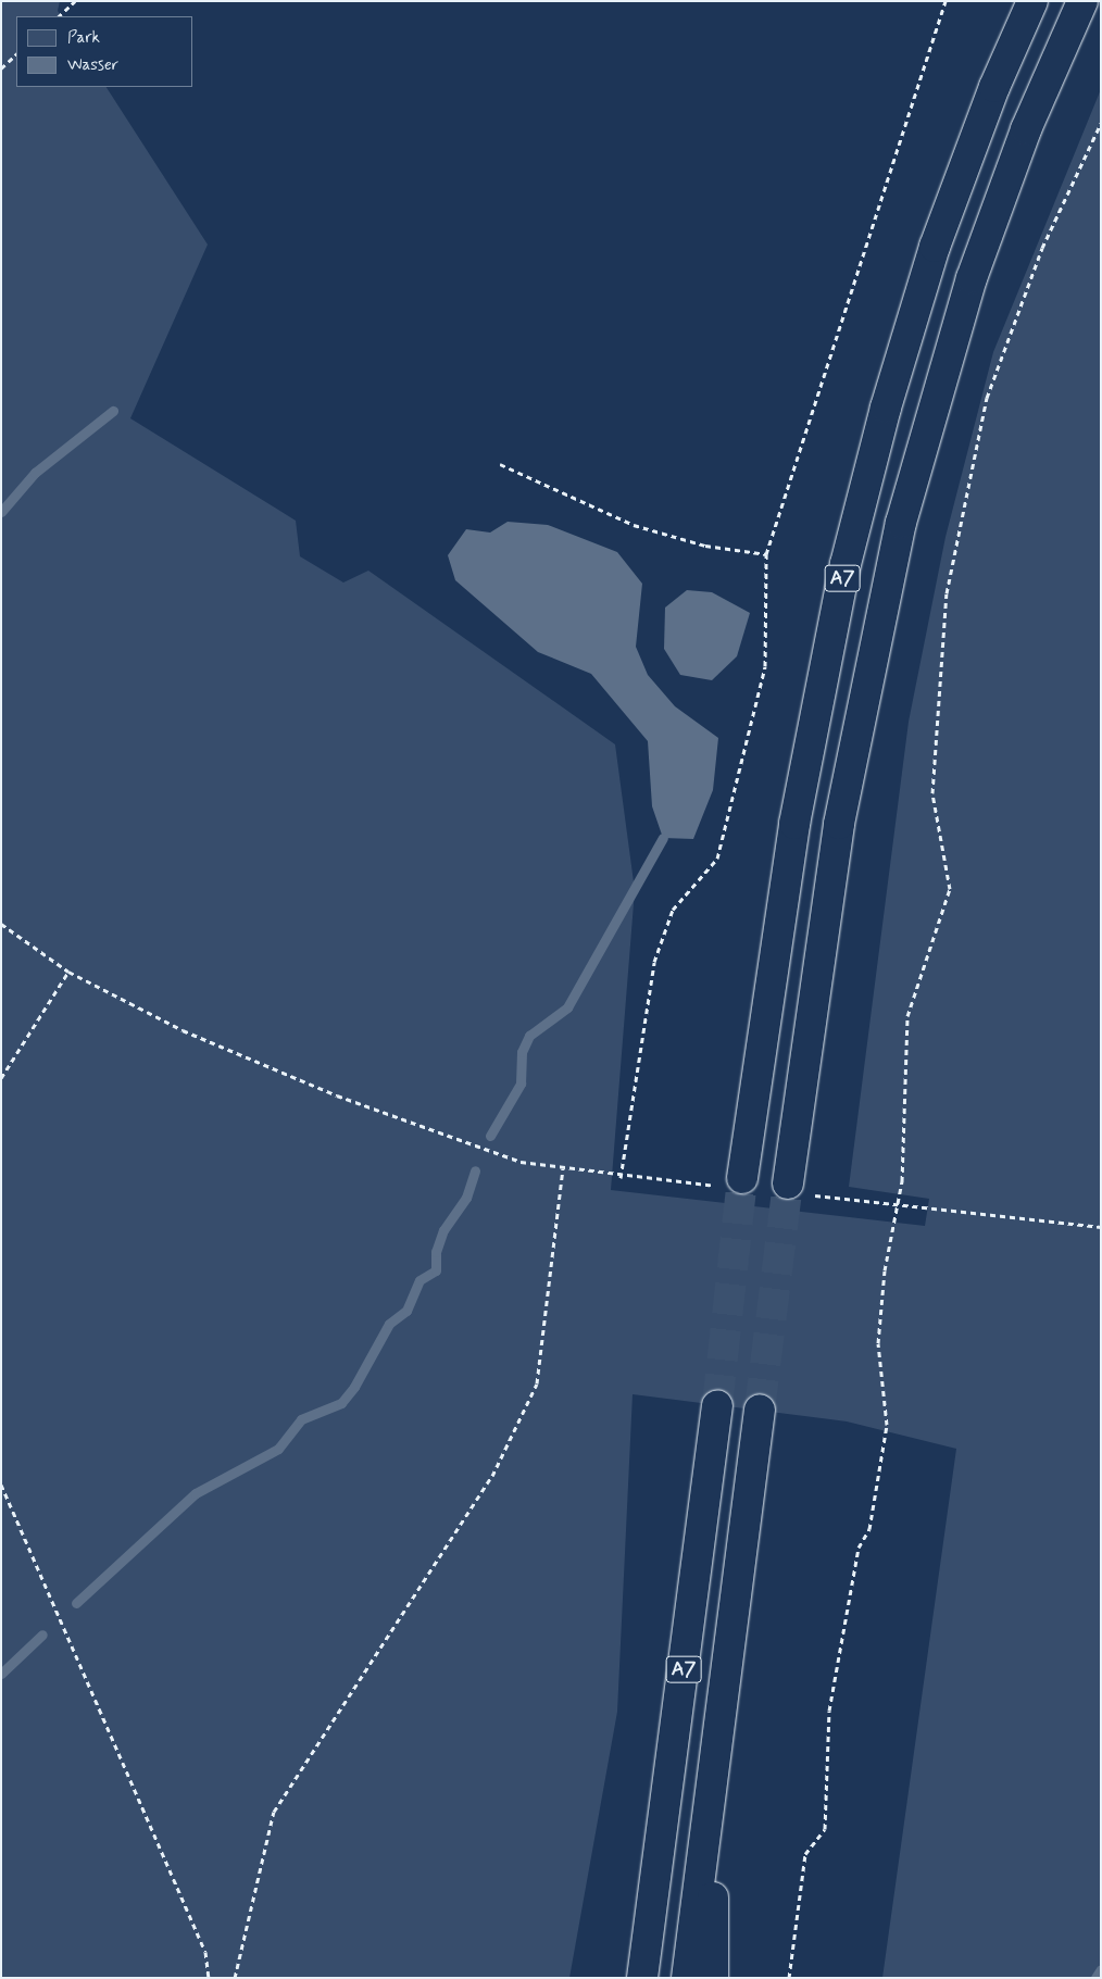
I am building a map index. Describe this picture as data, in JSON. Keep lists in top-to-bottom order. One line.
{"streets":{"highway":["A7"]},"legend":["Park","Wasser"]}
